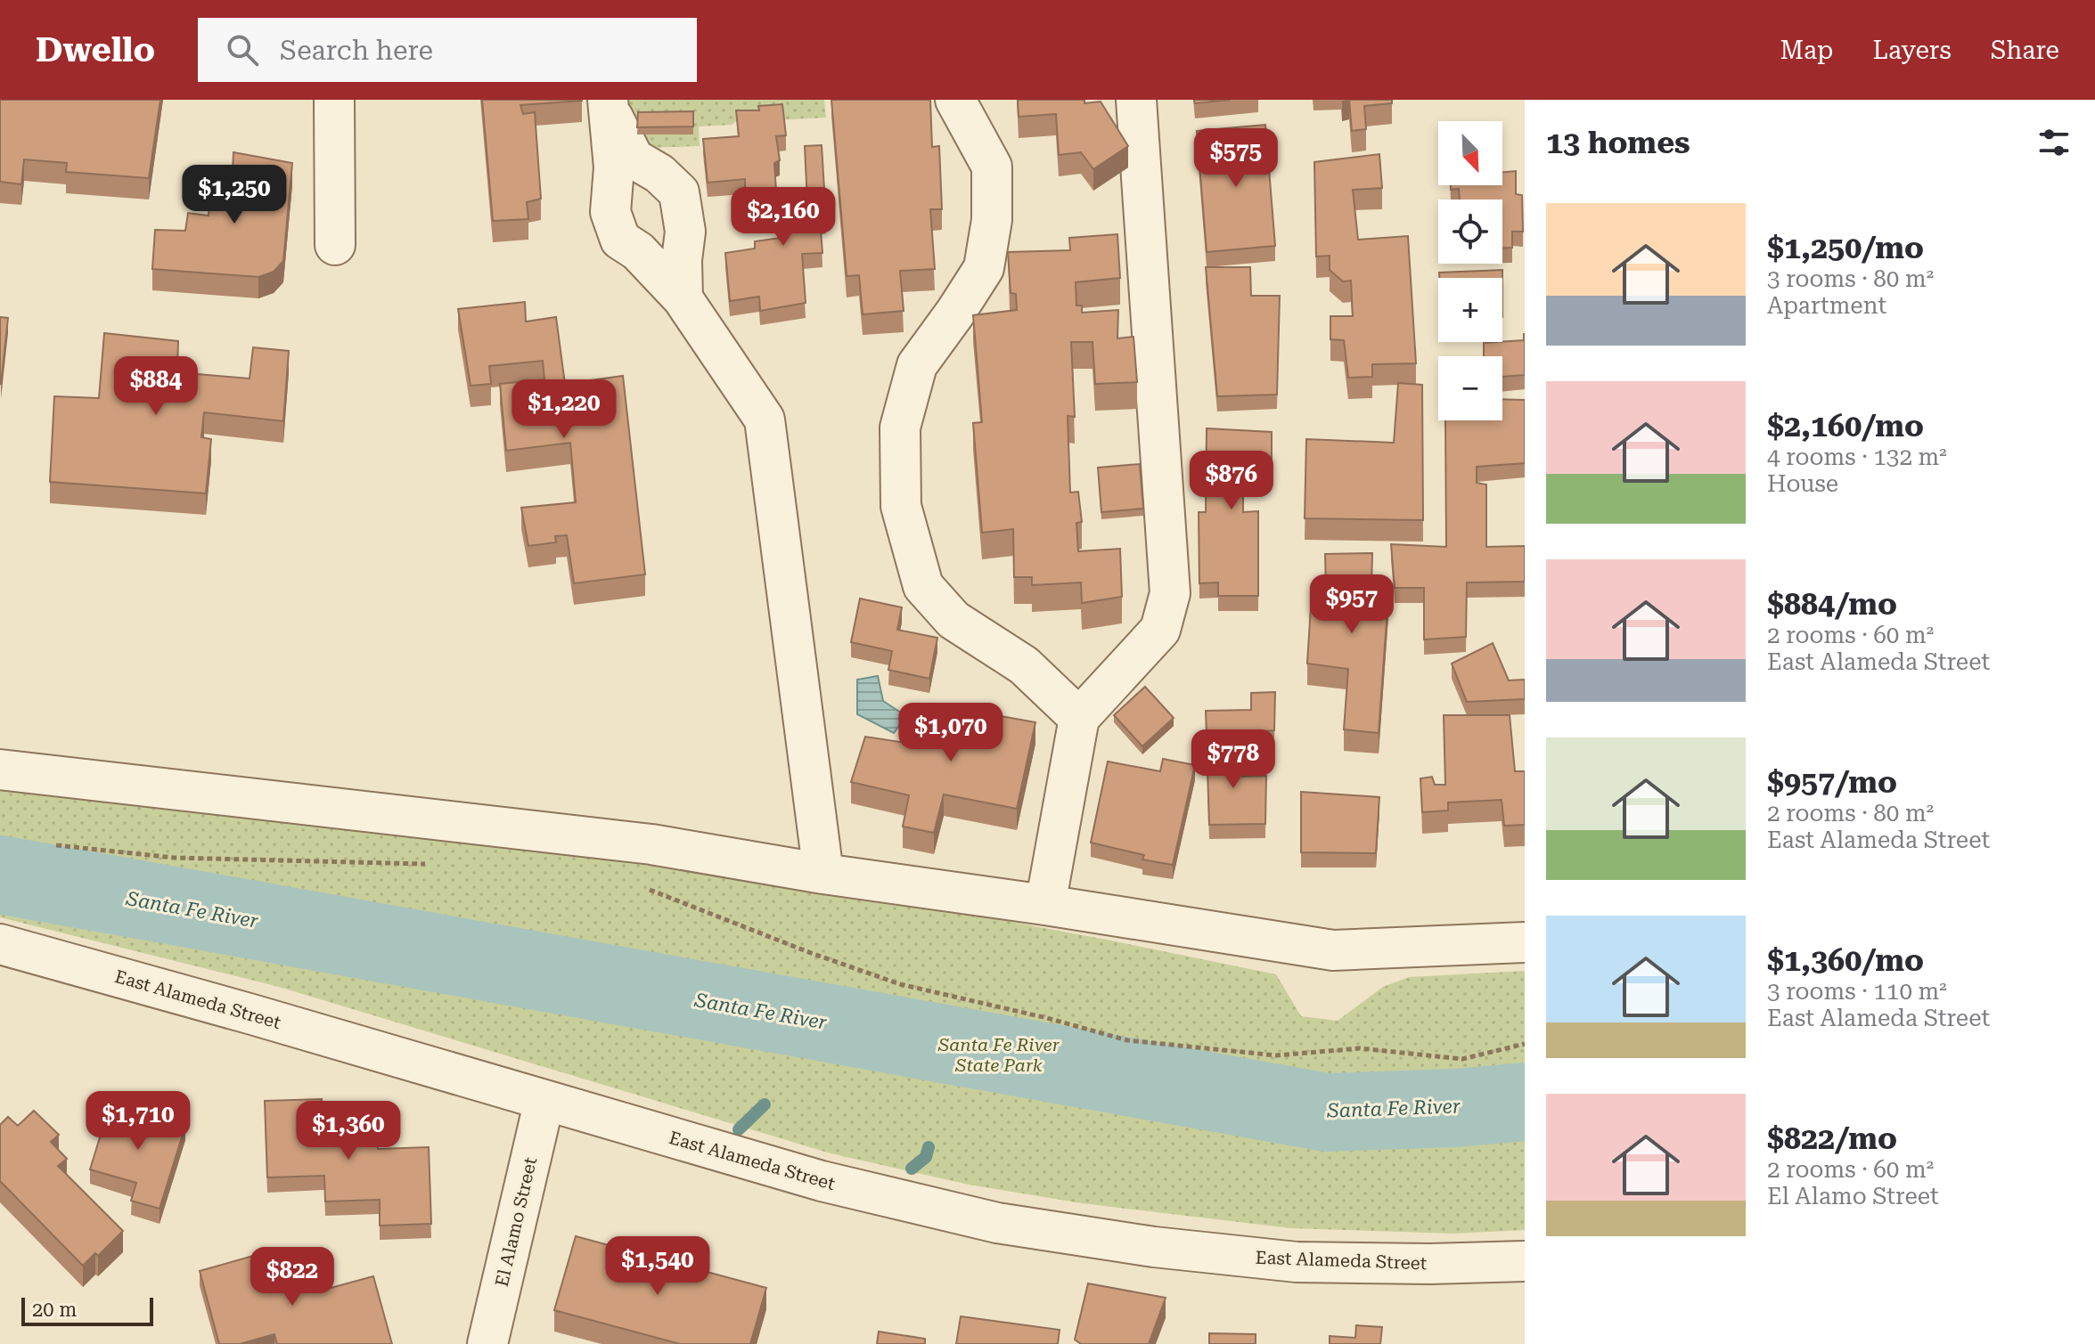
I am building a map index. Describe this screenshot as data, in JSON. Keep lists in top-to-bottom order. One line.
{"streets":{"street":["East Alameda Street","El Alamo Street"]},"crossings":[["East Alameda Street","El Alamo Street"]],"water":["Santa Fe River"],"parks":["Santa Fe River State Park"],"scale_bar":"20 m","north":"bottom right","page":{"header":"Dwello","search":"Search here","nav":["Map","Layers","Share"],"heading":"13 homes","map_buttons":["+","−"],"price":["$575","$1,250","$2,160","$884","$1,220","$876","$957","$1,070","$778","$1,710","$1,360","$1,540","$822"],"list":[{"name":"$1,250/mo","note":"3 rooms · 80 m² · Apartment"},{"name":"$2,160/mo","note":"4 rooms · 132 m² · House"},{"name":"$884/mo","note":"2 rooms · 60 m² · East Alameda Street"},{"name":"$957/mo","note":"2 rooms · 80 m² · East Alameda Street"},{"name":"$1,360/mo","note":"3 rooms · 110 m² · East Alameda Street"},{"name":"$822/mo","note":"2 rooms · 60 m² · El Alamo Street"}],"scale":"20 m"}}
